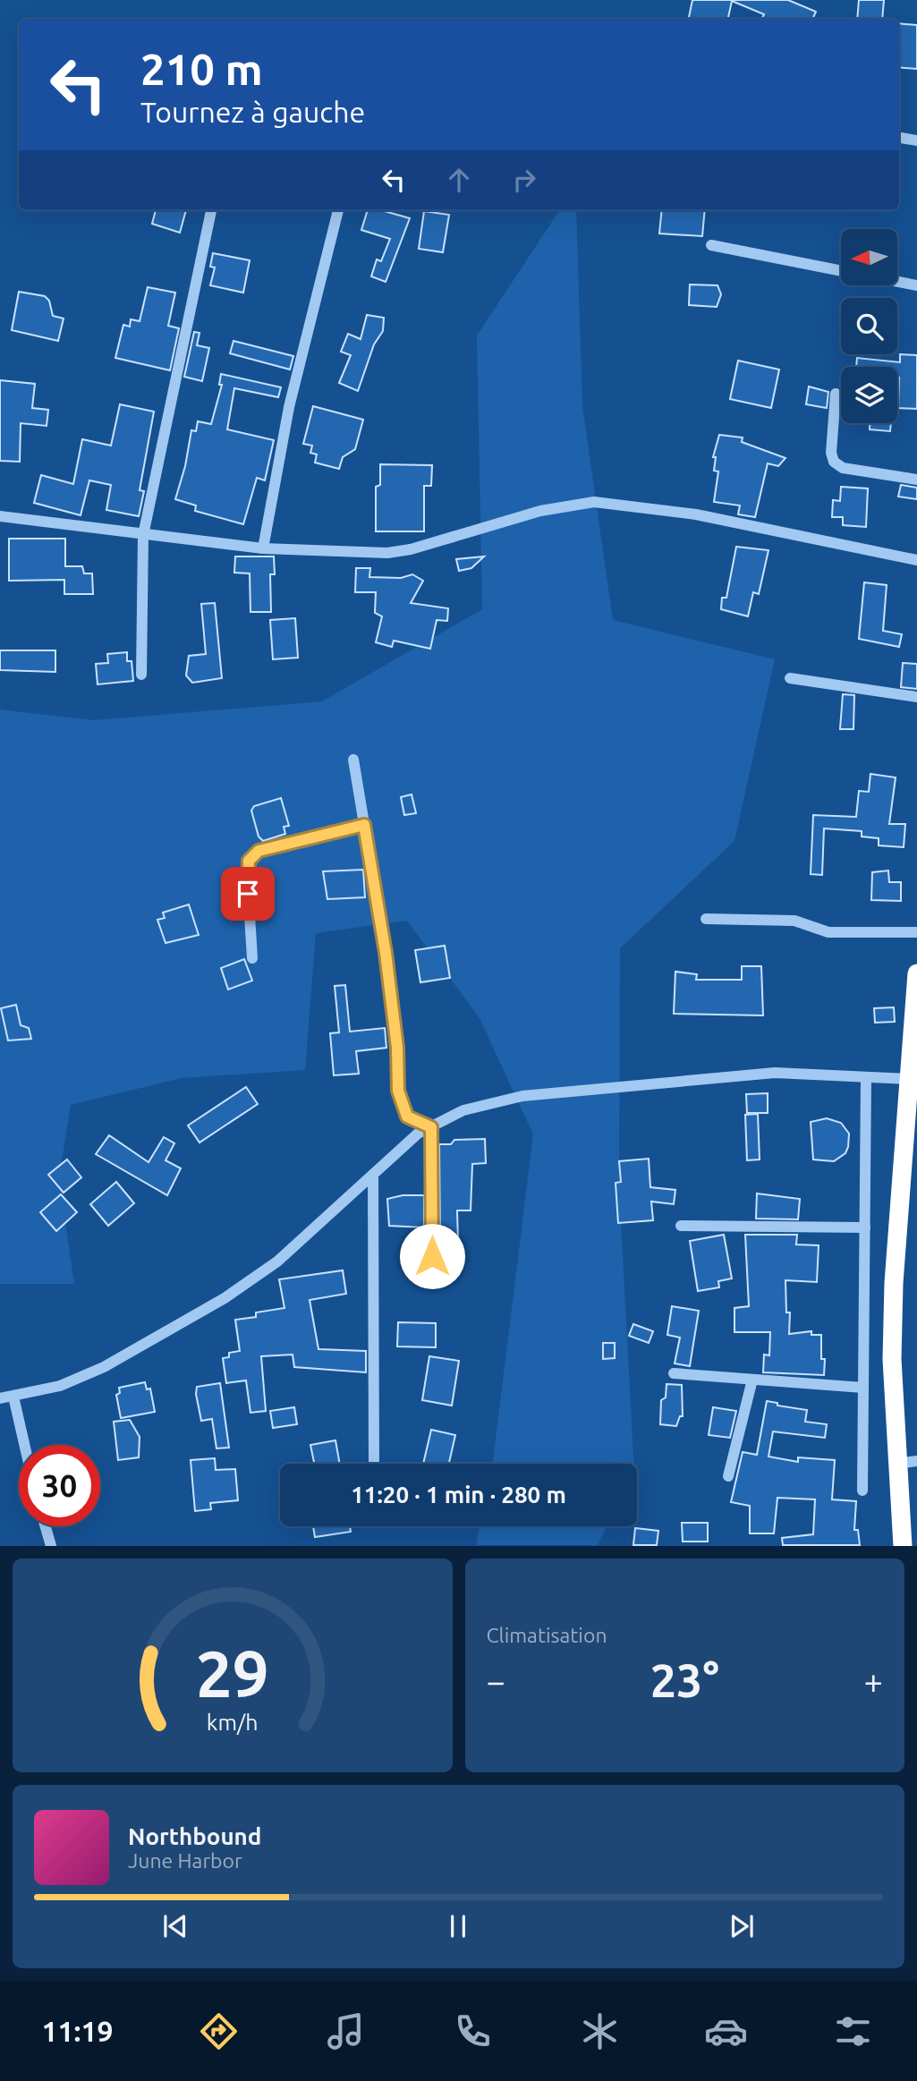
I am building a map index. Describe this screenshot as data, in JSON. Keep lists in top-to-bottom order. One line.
{"north":"left","page":{"turn":["210 m","Tournez à gauche"],"limit":"30","trip":"11:20 · 1 min · 280 m","tile":"Climatisation","heat":["−","23°","+"],"song":["Northbound","June Harbor"],"tabs":"11:19","gauge":["29","km/h"]}}
